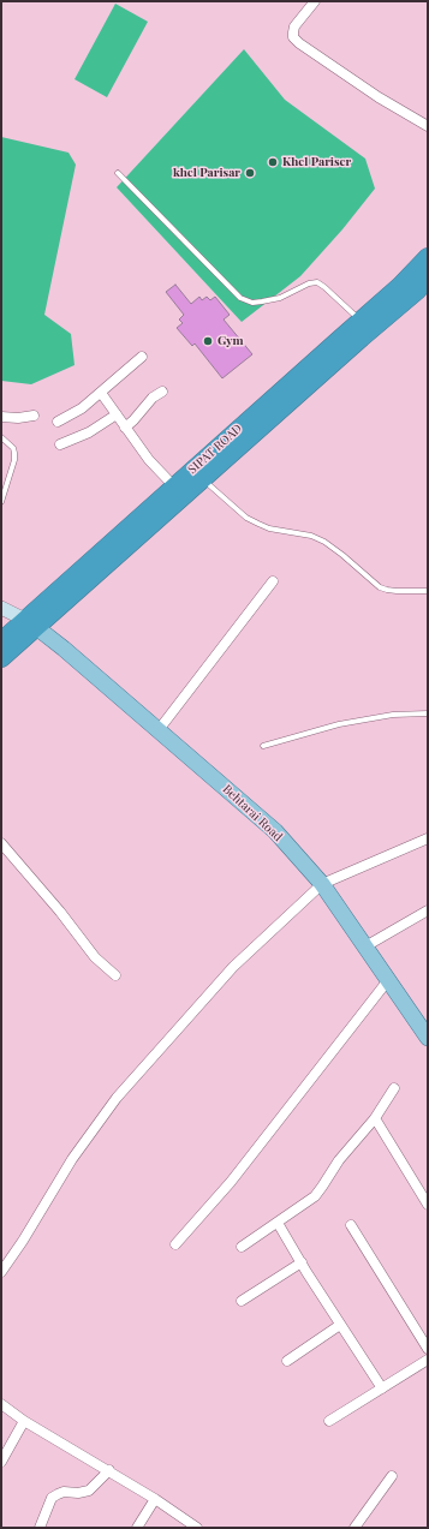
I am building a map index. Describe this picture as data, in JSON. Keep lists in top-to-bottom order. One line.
{"streets":{"highway":["SIPAT ROAD"],"main road":["Behtarai Road"]},"crossings":[["SIPAT ROAD","Behtarai Road"]],"places":["Khel Pariser","khel Parisar","Gym"]}
